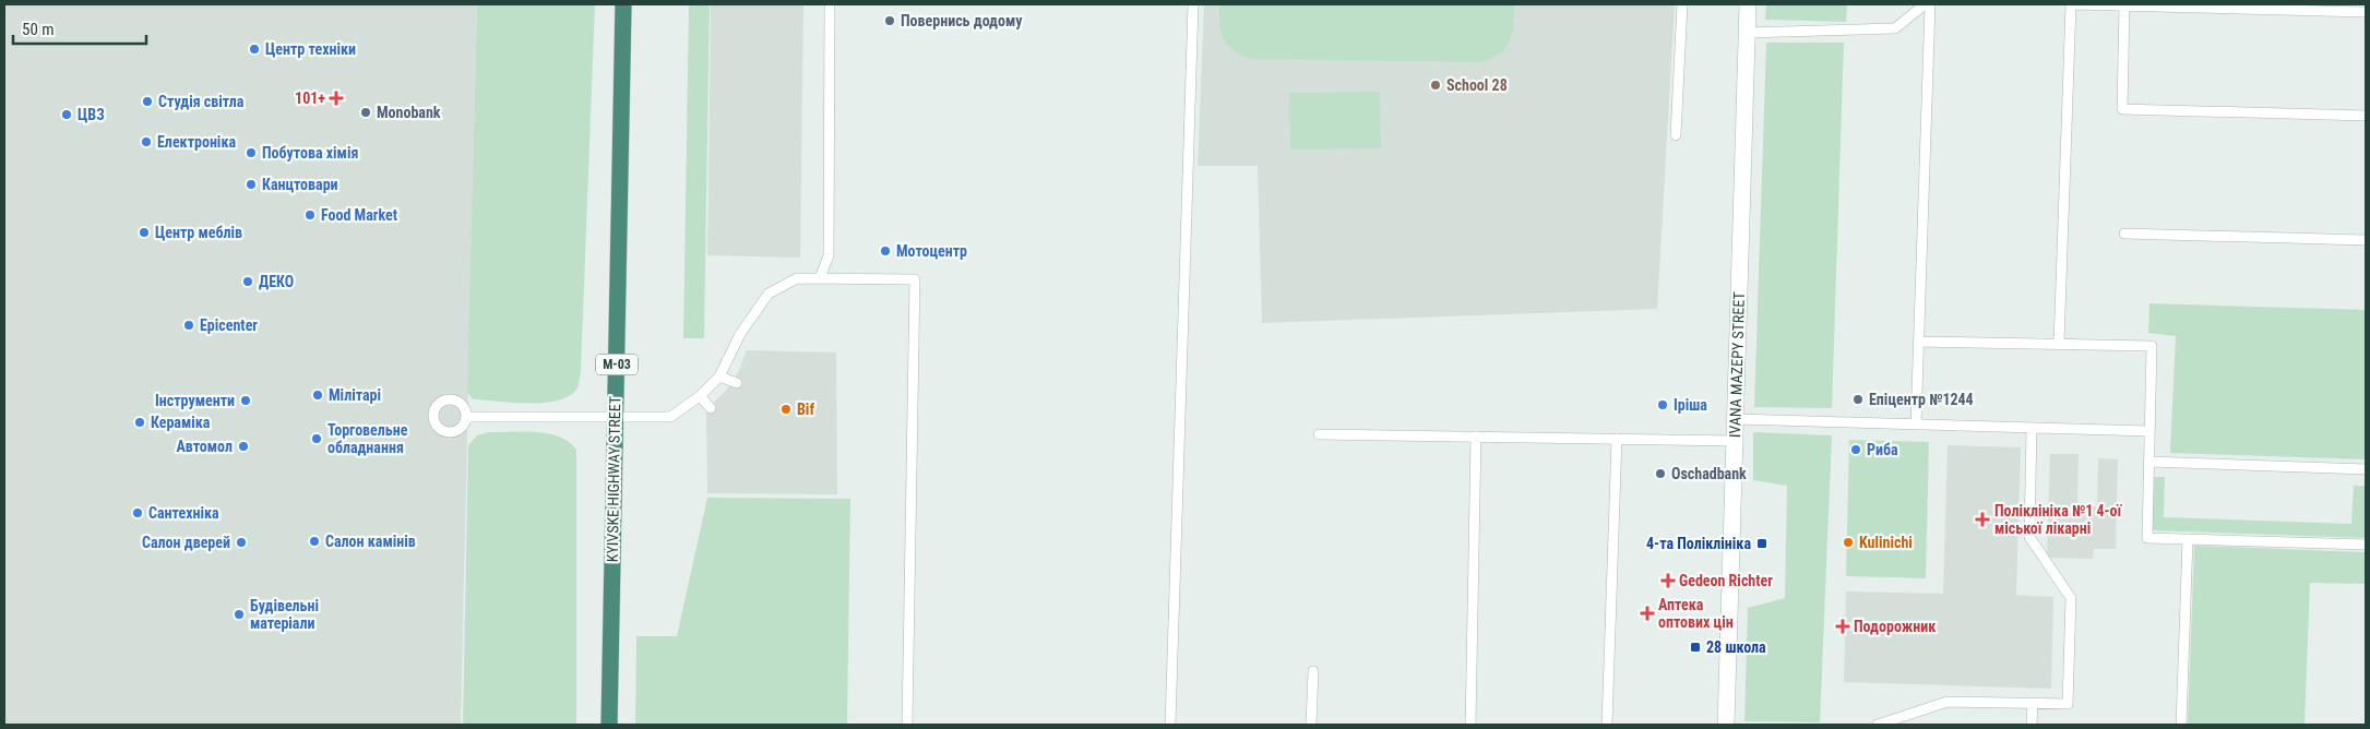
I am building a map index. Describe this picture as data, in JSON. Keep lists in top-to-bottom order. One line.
{"streets":{"highway":["М-03","KYIVSKE HIGHWAY STREET"],"main road":["IVANA MAZEPY STREET"]},"places":{"other":["Повернись додому","Центр техніки","School 28","Студія світла","Monobank","ЦВЗ","Електроніка","Побутова хімія","Канцтовари","Food Market","Центр меблів","Мотоцентр","ДЕКО","Epicenter","Мілітарі","Епіцентр №1244","Інструменти","Іріша","Bif","Кераміка","Торговельне обладнання","Автомол","Риба","Oschadbank","Сантехніка","Салон камінів","Салон дверей","Kulinichi","Будівельні матеріали"],"health":["101+","Поліклініка №1 4-ої міської лікарні","Gedeon Richter","Аптека оптових цін","Подорожник"],"transit":["4-та Поліклініка","28 школа"]},"scale_bar":"50 m"}
